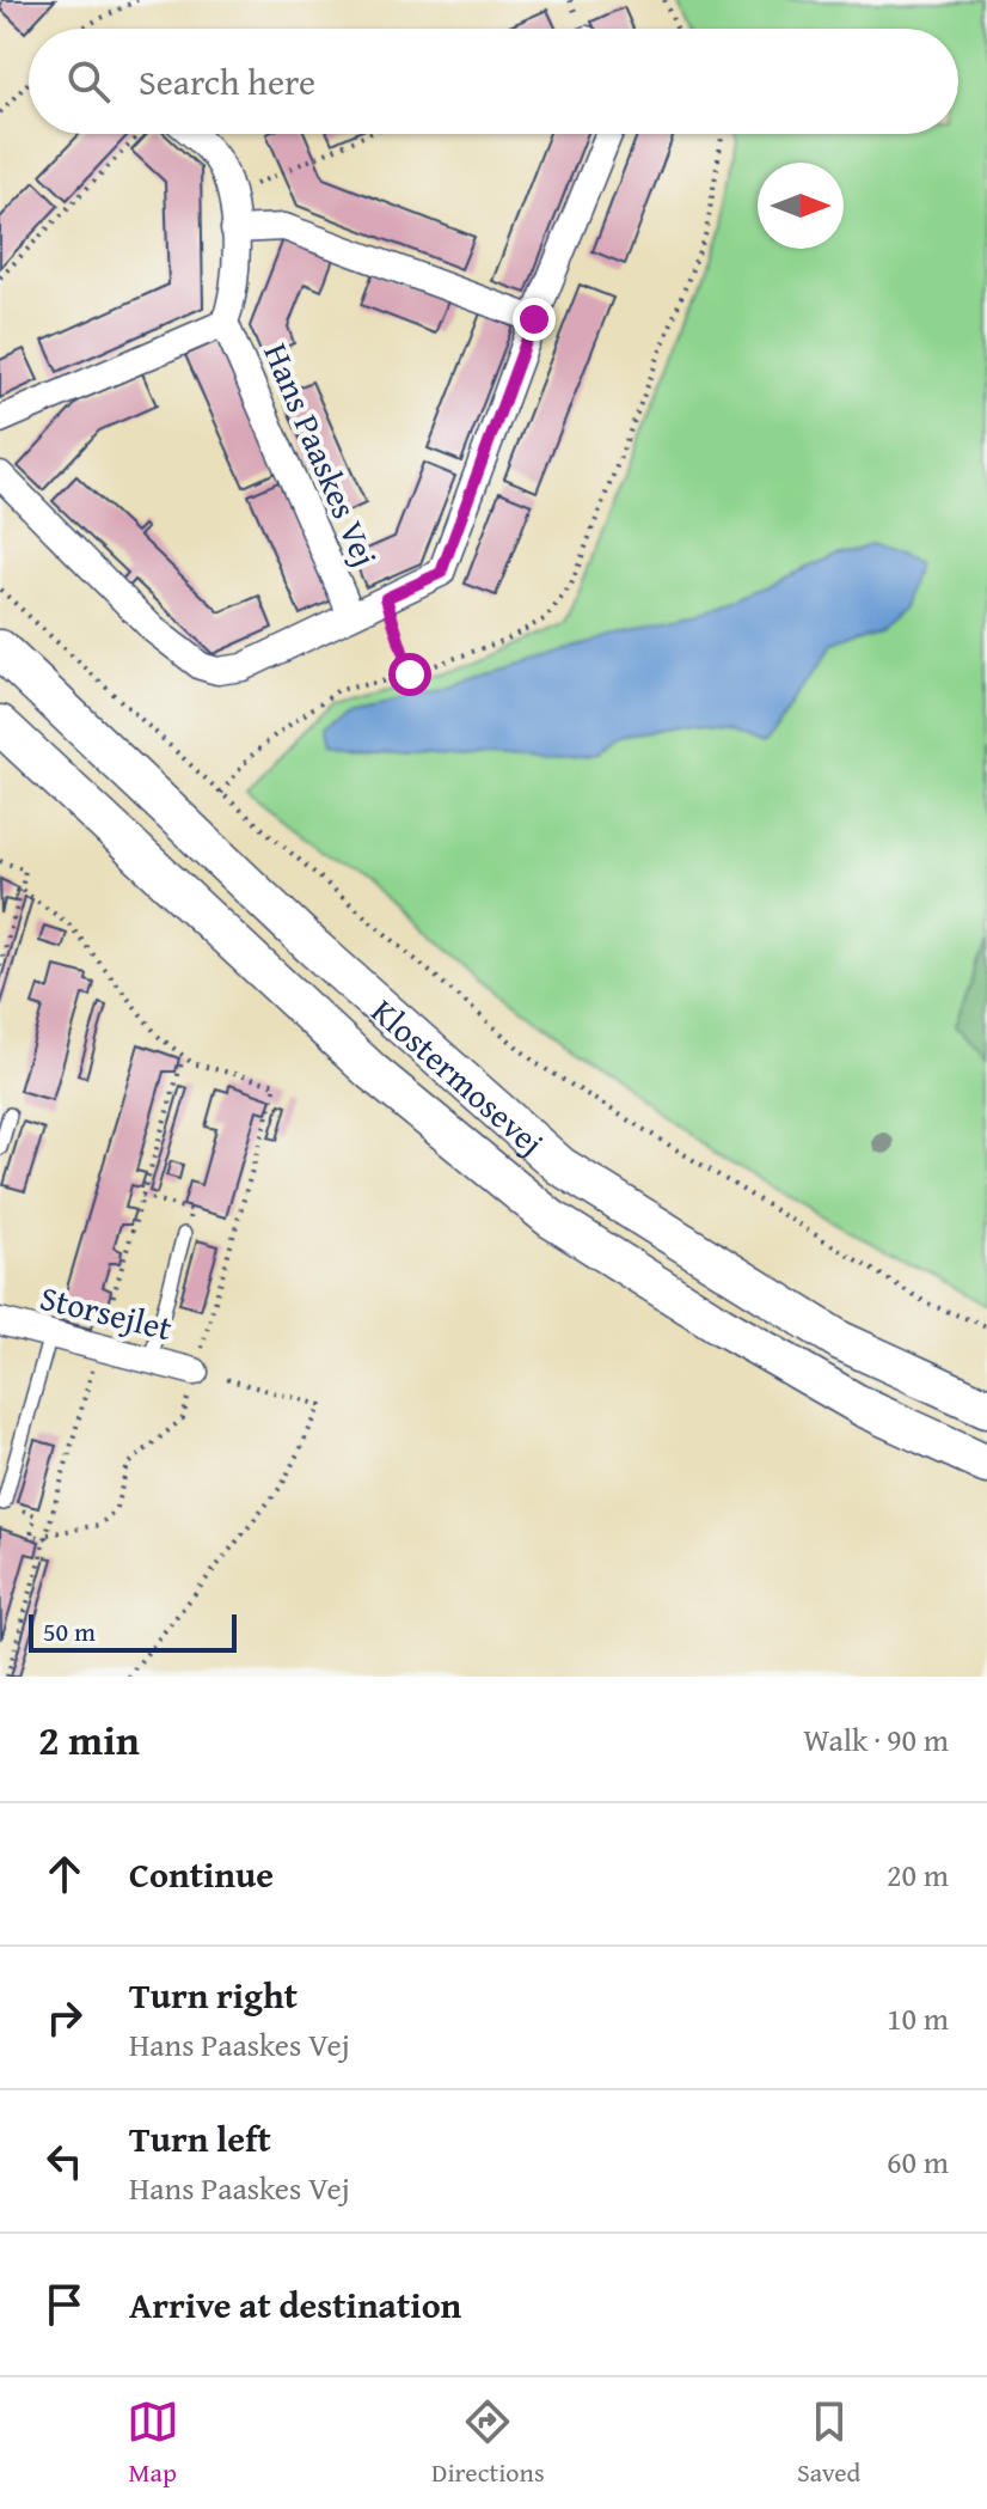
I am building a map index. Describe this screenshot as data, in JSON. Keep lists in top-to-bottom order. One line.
{"streets":{"main road":["Klostermosevej"],"street":["Hans Paaskes Vej","Storsejlet"]},"scale_bar":"50 m","north":"right","page":{"search":"Search here","scale":"50 m","heading":["2 min","Walk · 90 m"],"list":[["Continue","20 m"],["Turn right","Hans Paaskes Vej","10 m"],["Turn left","Hans Paaskes Vej","60 m"],"Arrive at destination"],"nav":["Map","Directions","Saved"]}}
